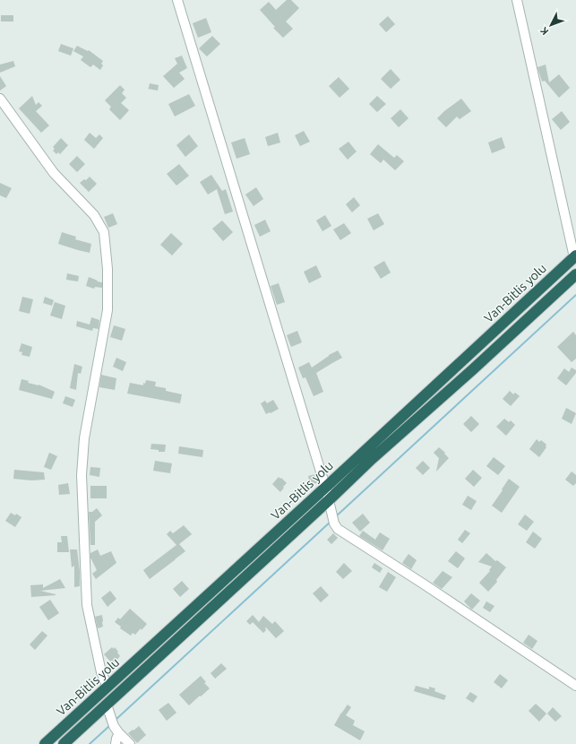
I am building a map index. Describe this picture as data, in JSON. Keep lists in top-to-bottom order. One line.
{"streets":{"highway":["Van-Bitlis yolu"]},"north":"bottom left"}
